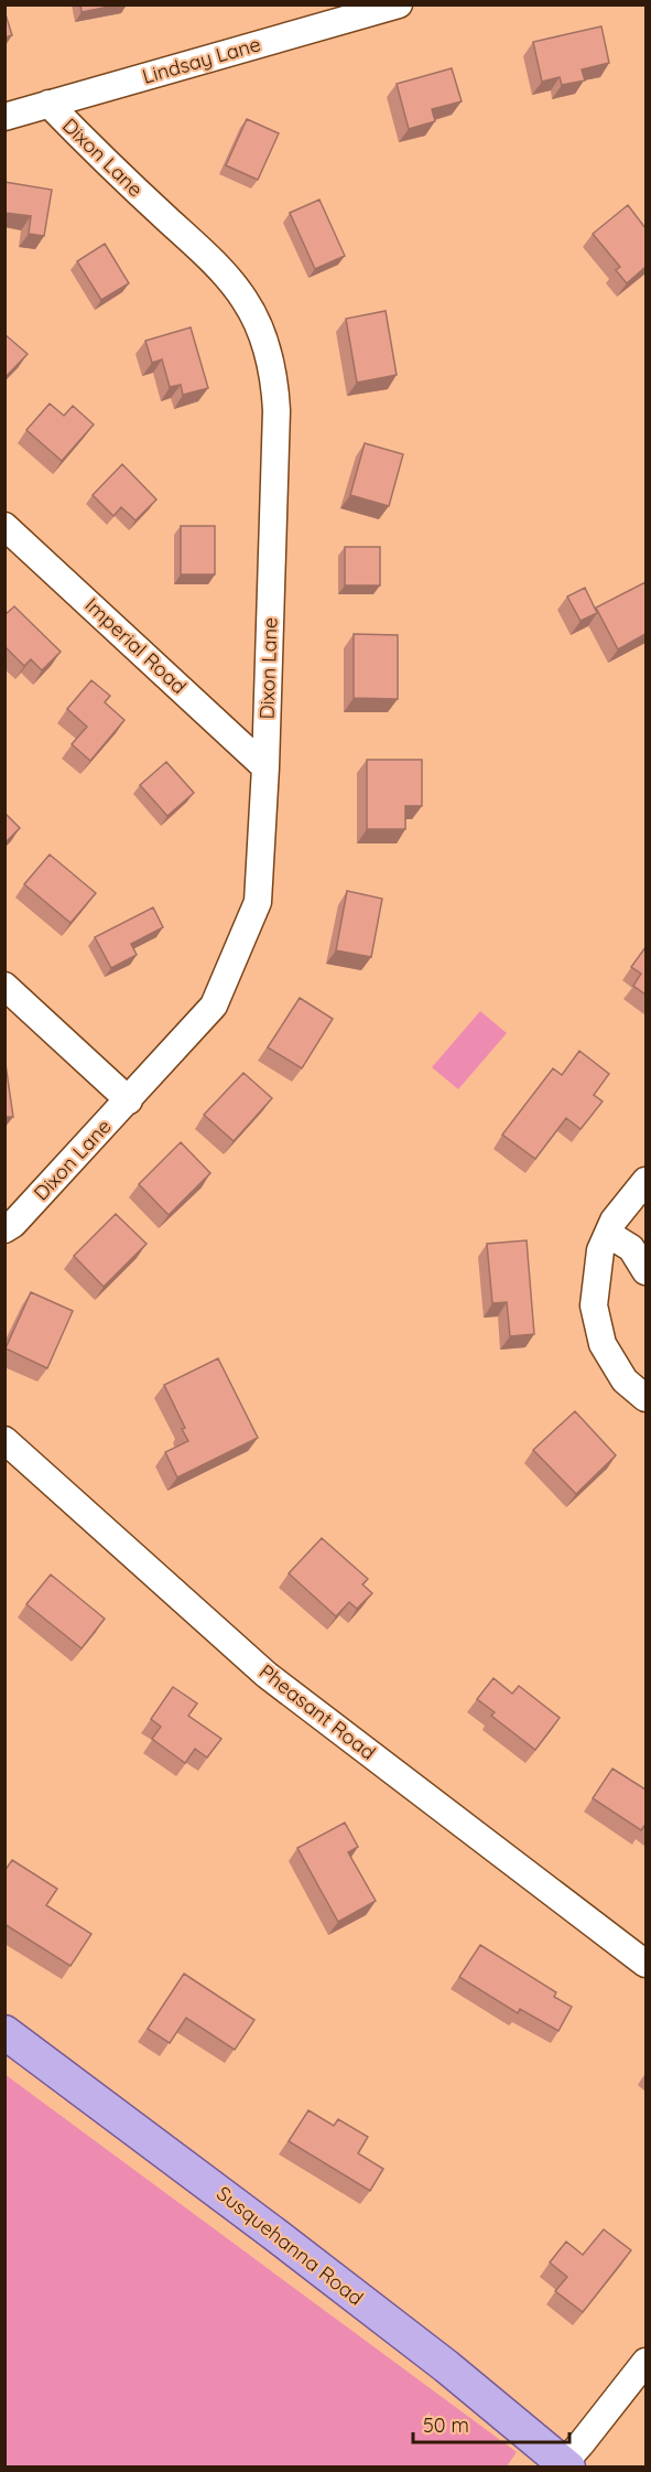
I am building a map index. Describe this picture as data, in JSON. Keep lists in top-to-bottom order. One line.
{"streets":{"main road":["Susquehanna Road"],"street":["Lindsay Lane","Dixon Lane","Imperial Road","Pheasant Road"]},"crossings":[["Lindsay Lane","Dixon Lane"],["Dixon Lane","Imperial Road"]],"scale_bar":"50 m"}
